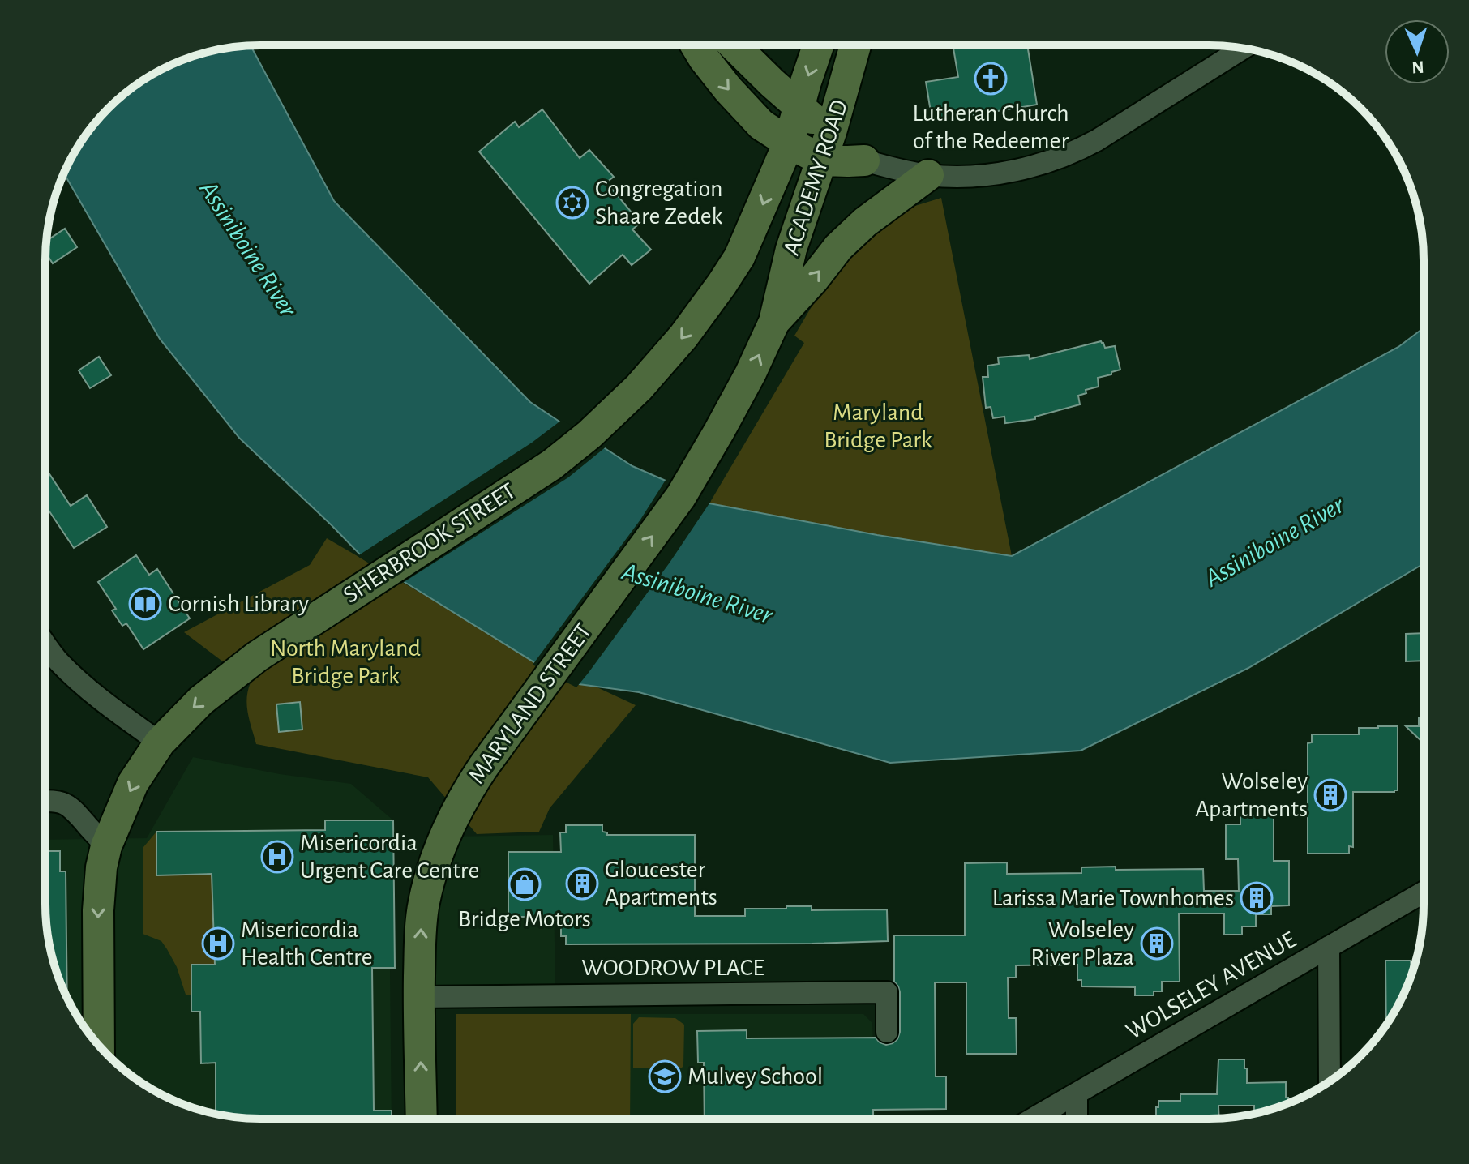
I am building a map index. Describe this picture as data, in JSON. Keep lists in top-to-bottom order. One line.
{"streets":{"main road":["ACADEMY ROAD","SHERBROOK STREET","MARYLAND STREET"],"street":["WOODROW PLACE","WOLSELEY AVENUE"]},"crossings":[["ACADEMY ROAD","SHERBROOK STREET"],["ACADEMY ROAD","MARYLAND STREET"],["MARYLAND STREET","WOODROW PLACE"]],"one_way":["SHERBROOK STREET","MARYLAND STREET"],"water":["Assiniboine River"],"parks":["Maryland Bridge Park","North Maryland Bridge Park"],"places":{"church":["Lutheran Church of the Redeemer"],"synagogue":["Congregation Shaare Zedek"],"library":["Cornish Library"],"building":["Wolseley Apartments","Gloucester Apartments","Larissa Marie Townhomes","Wolseley River Plaza"],"hospital":["Misericordia Urgent Care Centre","Misericordia Health Centre"],"shop":["Bridge Motors"],"school or university":["Mulvey School"]},"north":"bottom"}
